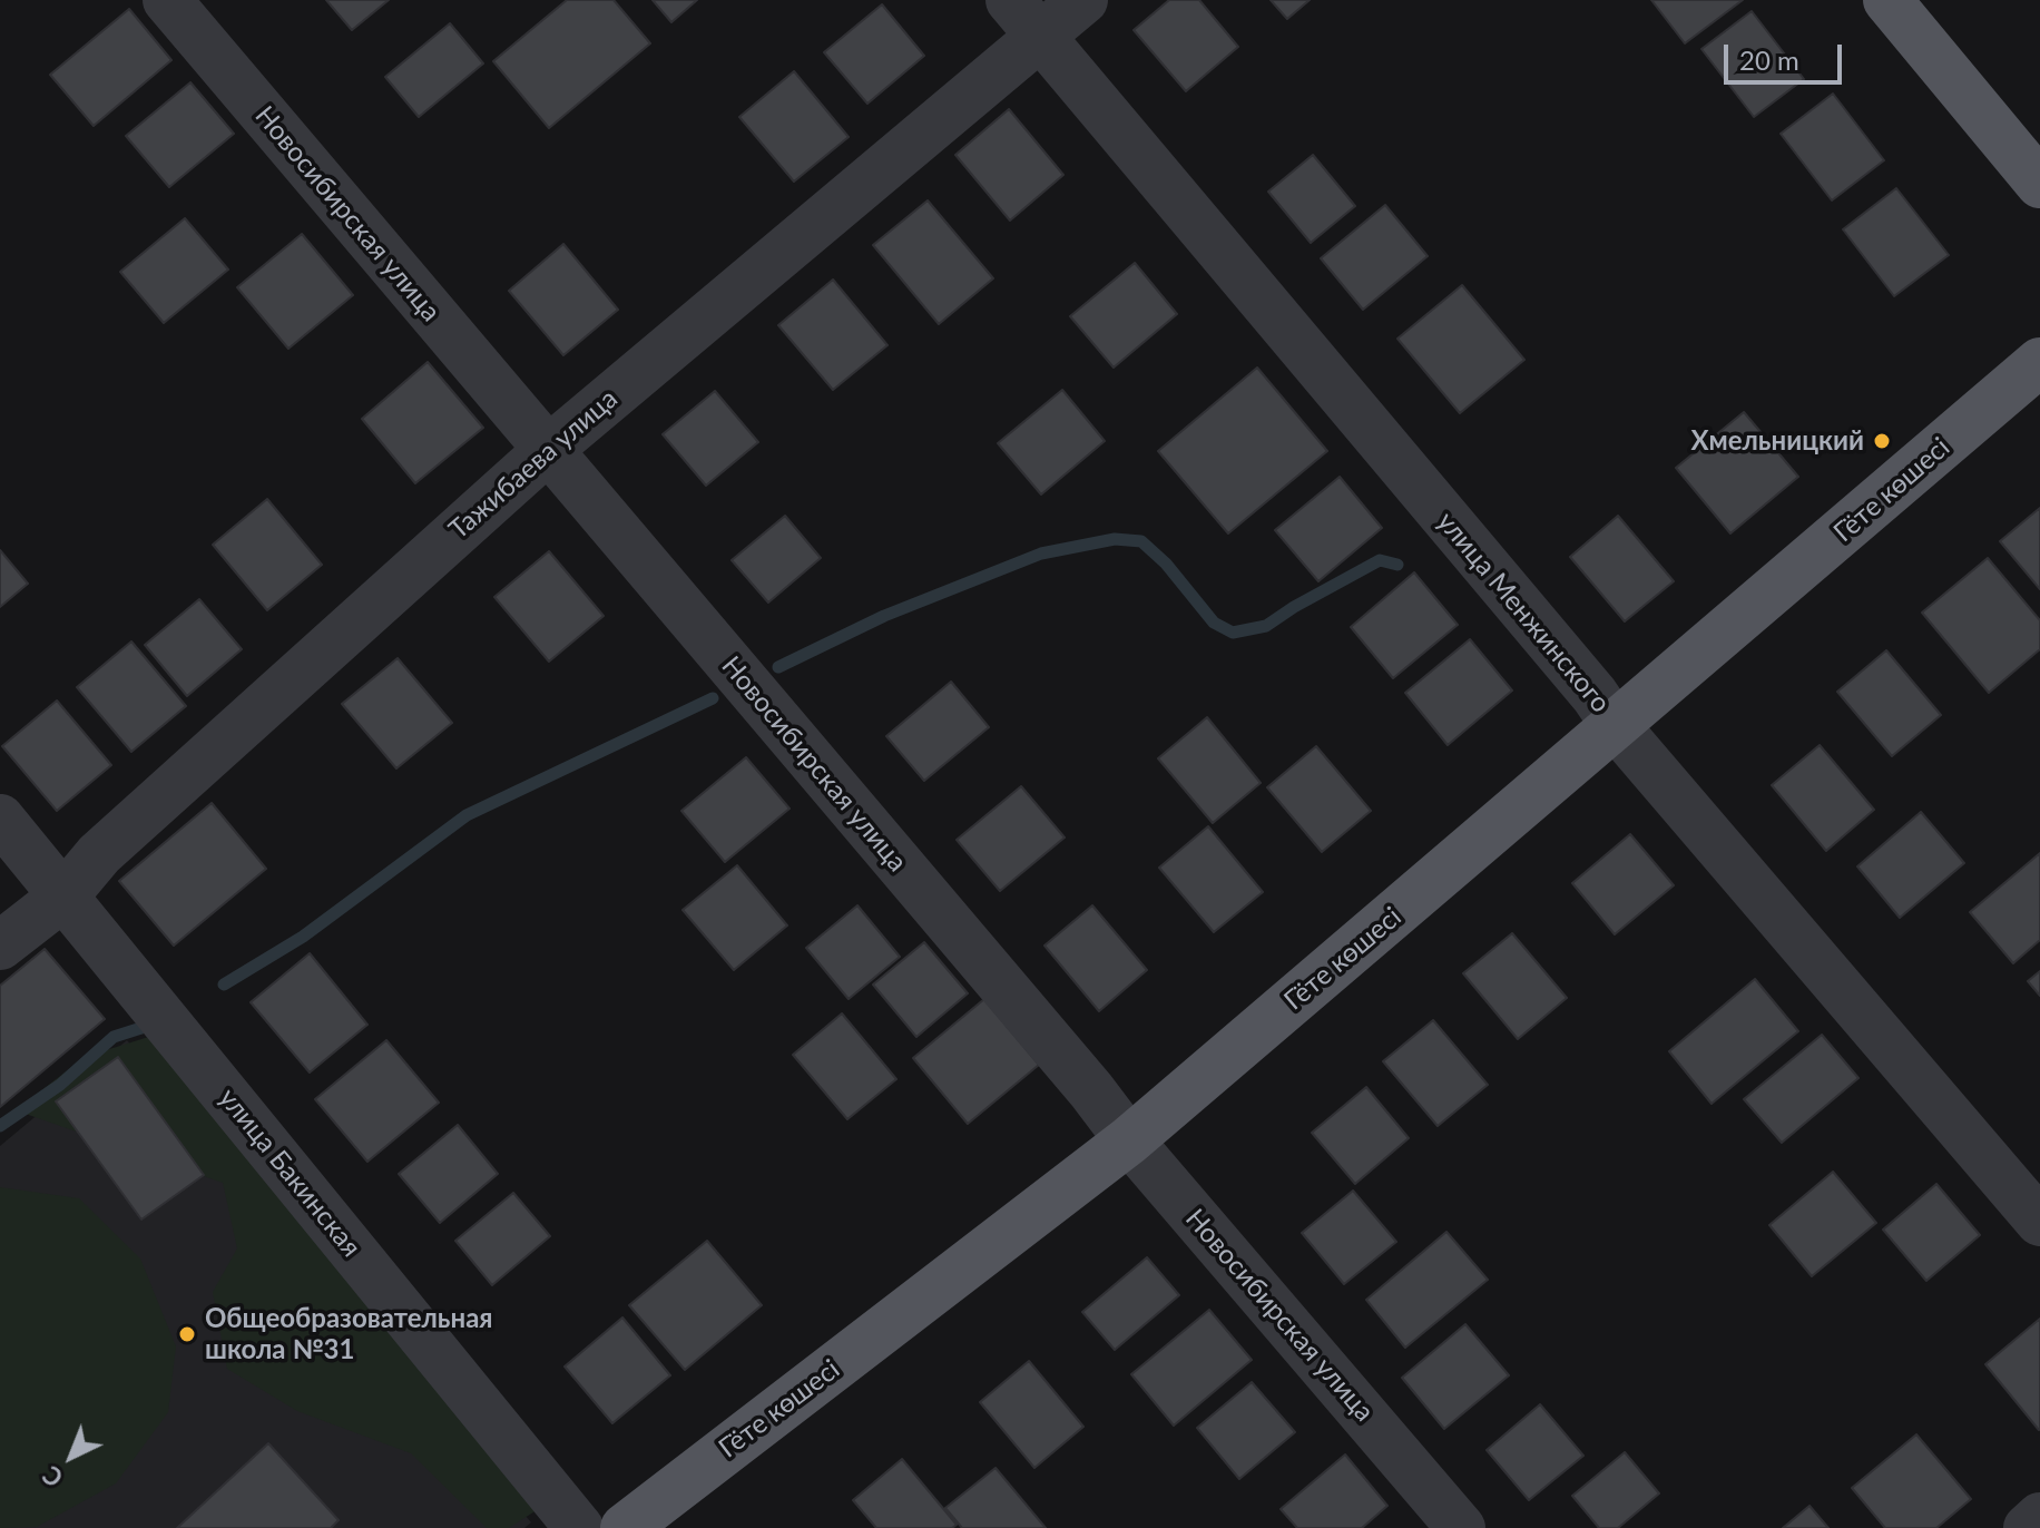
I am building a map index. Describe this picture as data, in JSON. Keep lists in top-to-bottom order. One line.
{"streets":{"main road":["Гёте көшесі"],"street":["Новосибирская улица","Тажибаева улица","улица Менжинского","улица Бакинская"]},"crossings":[["Новосибирская улица","Тажибаева улица"],["Новосибирская улица","Гёте көшесі"],["Тажибаева улица","улица Менжинского"],["Тажибаева улица","улица Бакинская"],["Гёте көшесі","улица Менжинского"]],"places":["Хмельницкий","Общеобразовательная школа №31"],"scale_bar":"20 m","north":"bottom left"}
